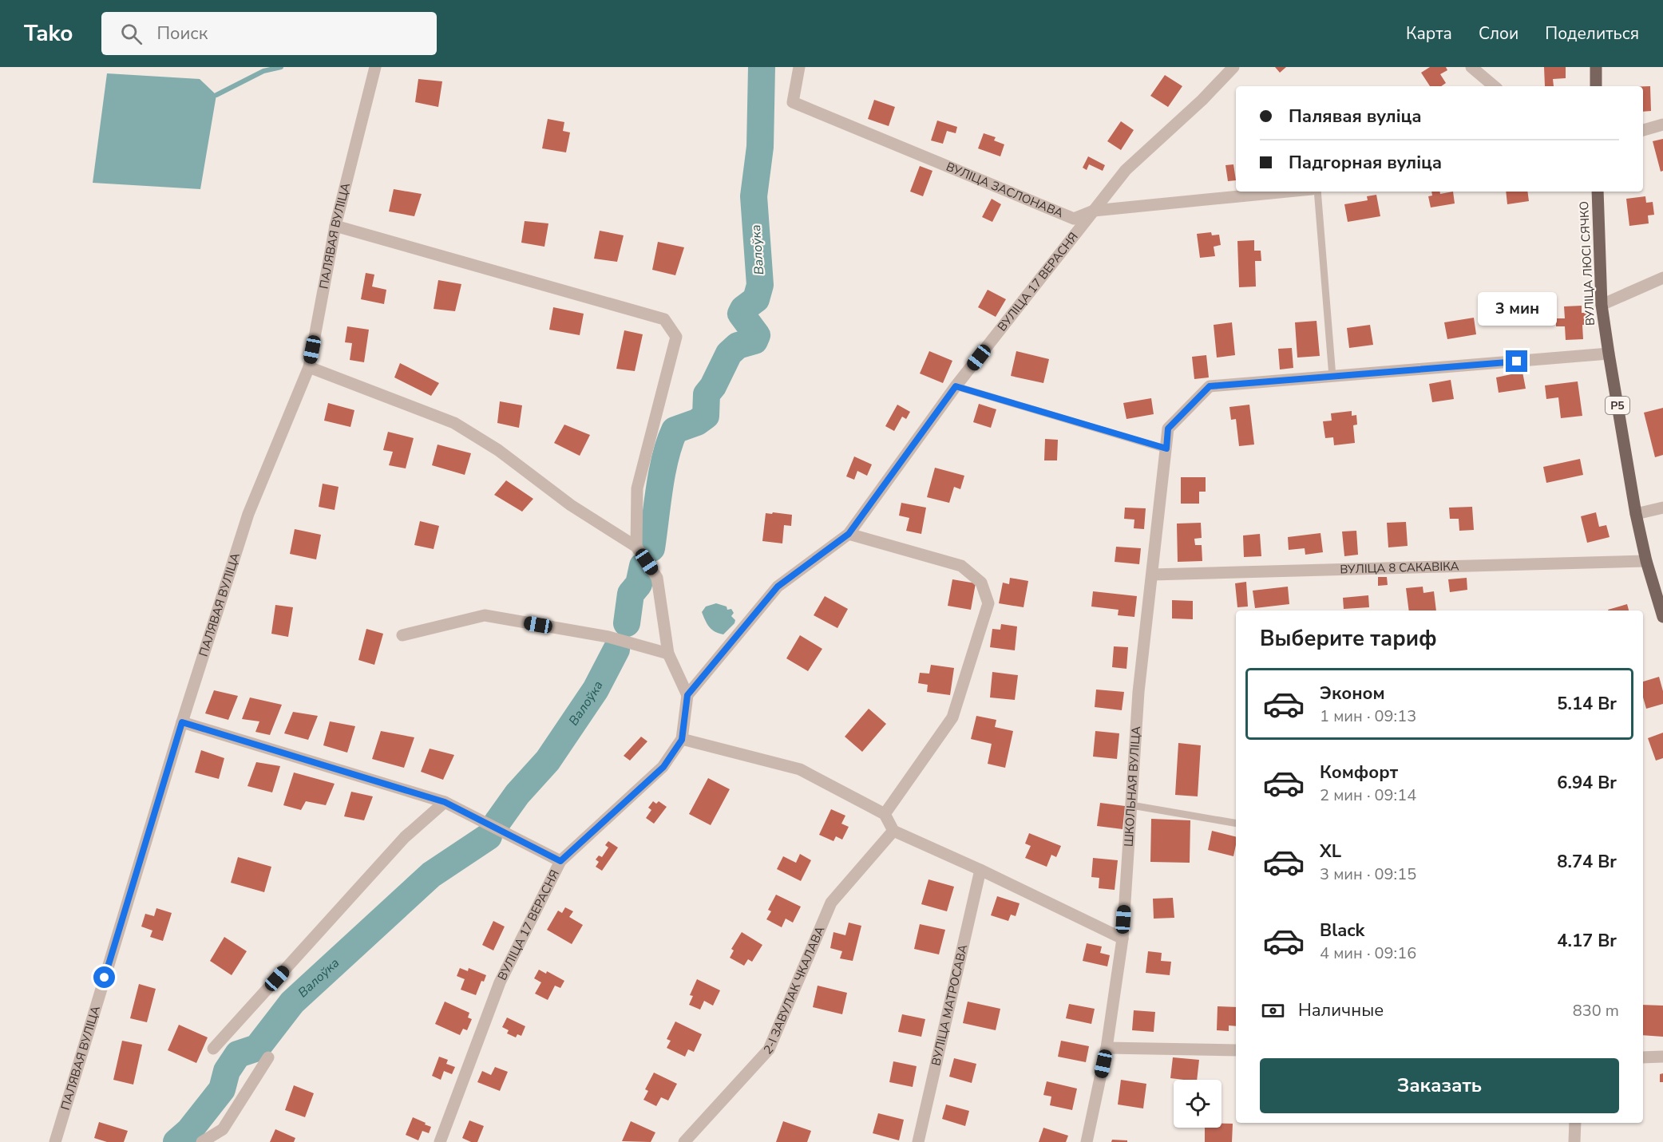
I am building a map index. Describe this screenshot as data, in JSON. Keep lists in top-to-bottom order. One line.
{"streets":{"main road":["ВУЛІЦА ЛЮСІ СЯЧКО","Р5"],"street":["ВУЛІЦА ЗАСЛОНАВА","ПАЛЯВАЯ ВУЛІЦА","ВУЛІЦА 17 ВЕРАСНЯ","ВУЛІЦА 8 САКАВІКА","ШКОЛЬНАЯ ВУЛІЦА","2-І ЗАВУЛАК ЧКАЛАВА","ВУЛІЦА МАТРОСАВА"]},"crossings":[["ВУЛІЦА ЗАСЛОНАВА","ВУЛІЦА 17 ВЕРАСНЯ"],["ВУЛІЦА ЛЮСІ СЯЧКО","ВУЛІЦА 8 САКАВІКА"],["ВУЛІЦА 8 САКАВІКА","ШКОЛЬНАЯ ВУЛІЦА"]],"water":["Валоўка"],"page":{"header":"Tako","search":"Поиск","nav":["Карта","Слои","Поделиться"],"banner":["Палявая вуліца","Падгорная вуліца"],"bubble":"3 мин","heading":"Выберите тариф","list":[{"name":"Эконом","note":"1 мин · 09:13","value":"5.14 Br"},{"name":"Комфорт","note":"2 мин · 09:14","value":"6.94 Br"},{"name":"XL","note":"3 мин · 09:15","value":"8.74 Br"},{"name":"Black","note":"4 мин · 09:16","value":"4.17 Br"}],"pay":["Наличные","830 m"],"buttons":"Заказать"}}
